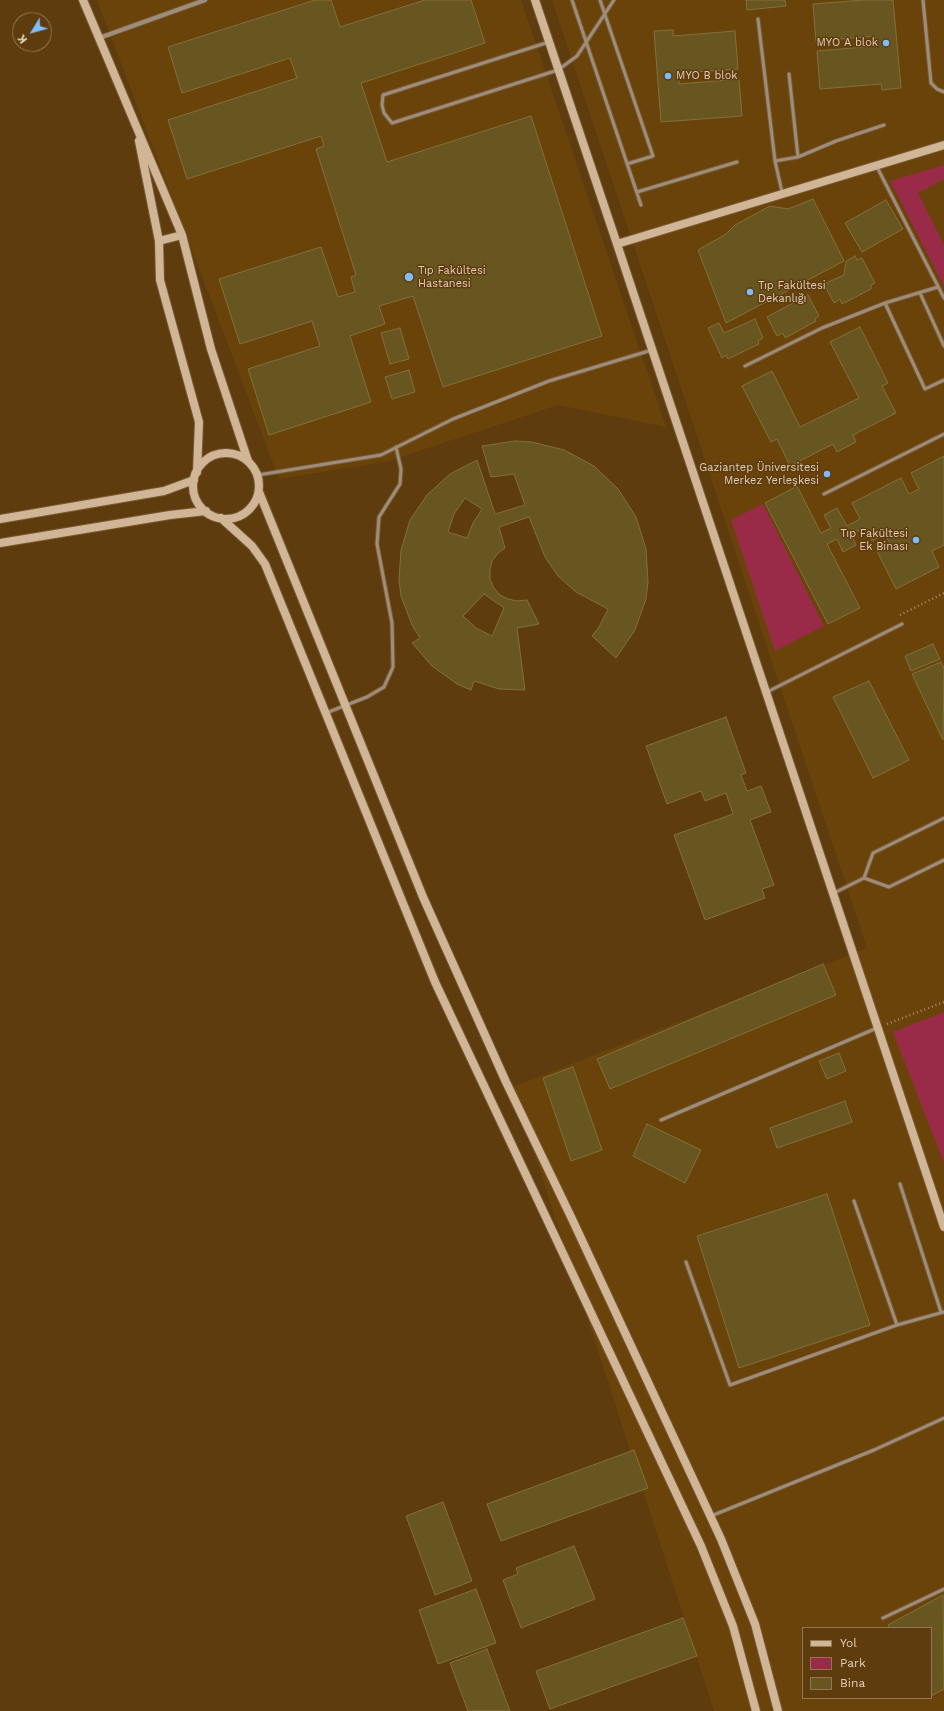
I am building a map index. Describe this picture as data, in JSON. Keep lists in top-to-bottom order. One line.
{"places":["MYO A blok","MYO B blok","Tıp Fakültesi Hastanesi","Tıp Fakültesi Dekanlığı","Gaziantep Üniversitesi Merkez Yerleşkesi","Tıp Fakültesi Ek Binası"],"legend":["Yol","Park","Bina"],"north":"bottom left"}
